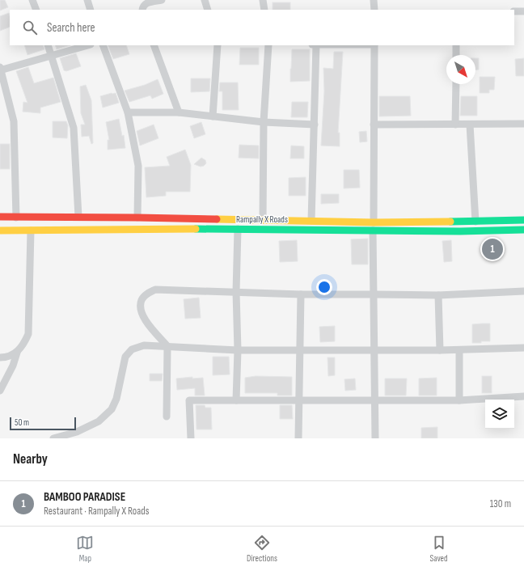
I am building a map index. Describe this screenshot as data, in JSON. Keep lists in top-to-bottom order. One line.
{"streets":{"main road":["Rampally X Roads"]},"scale_bar":"50 m","north":"bottom right","page":{"search":"Search here","pins":"1","scale":"50 m","heading":"Nearby","list":[{"mark":"1","name":"BAMBOO PARADISE","note":"Restaurant · Rampally X Roads","value":"130 m"}],"nav":["Map","Directions","Saved"]}}
